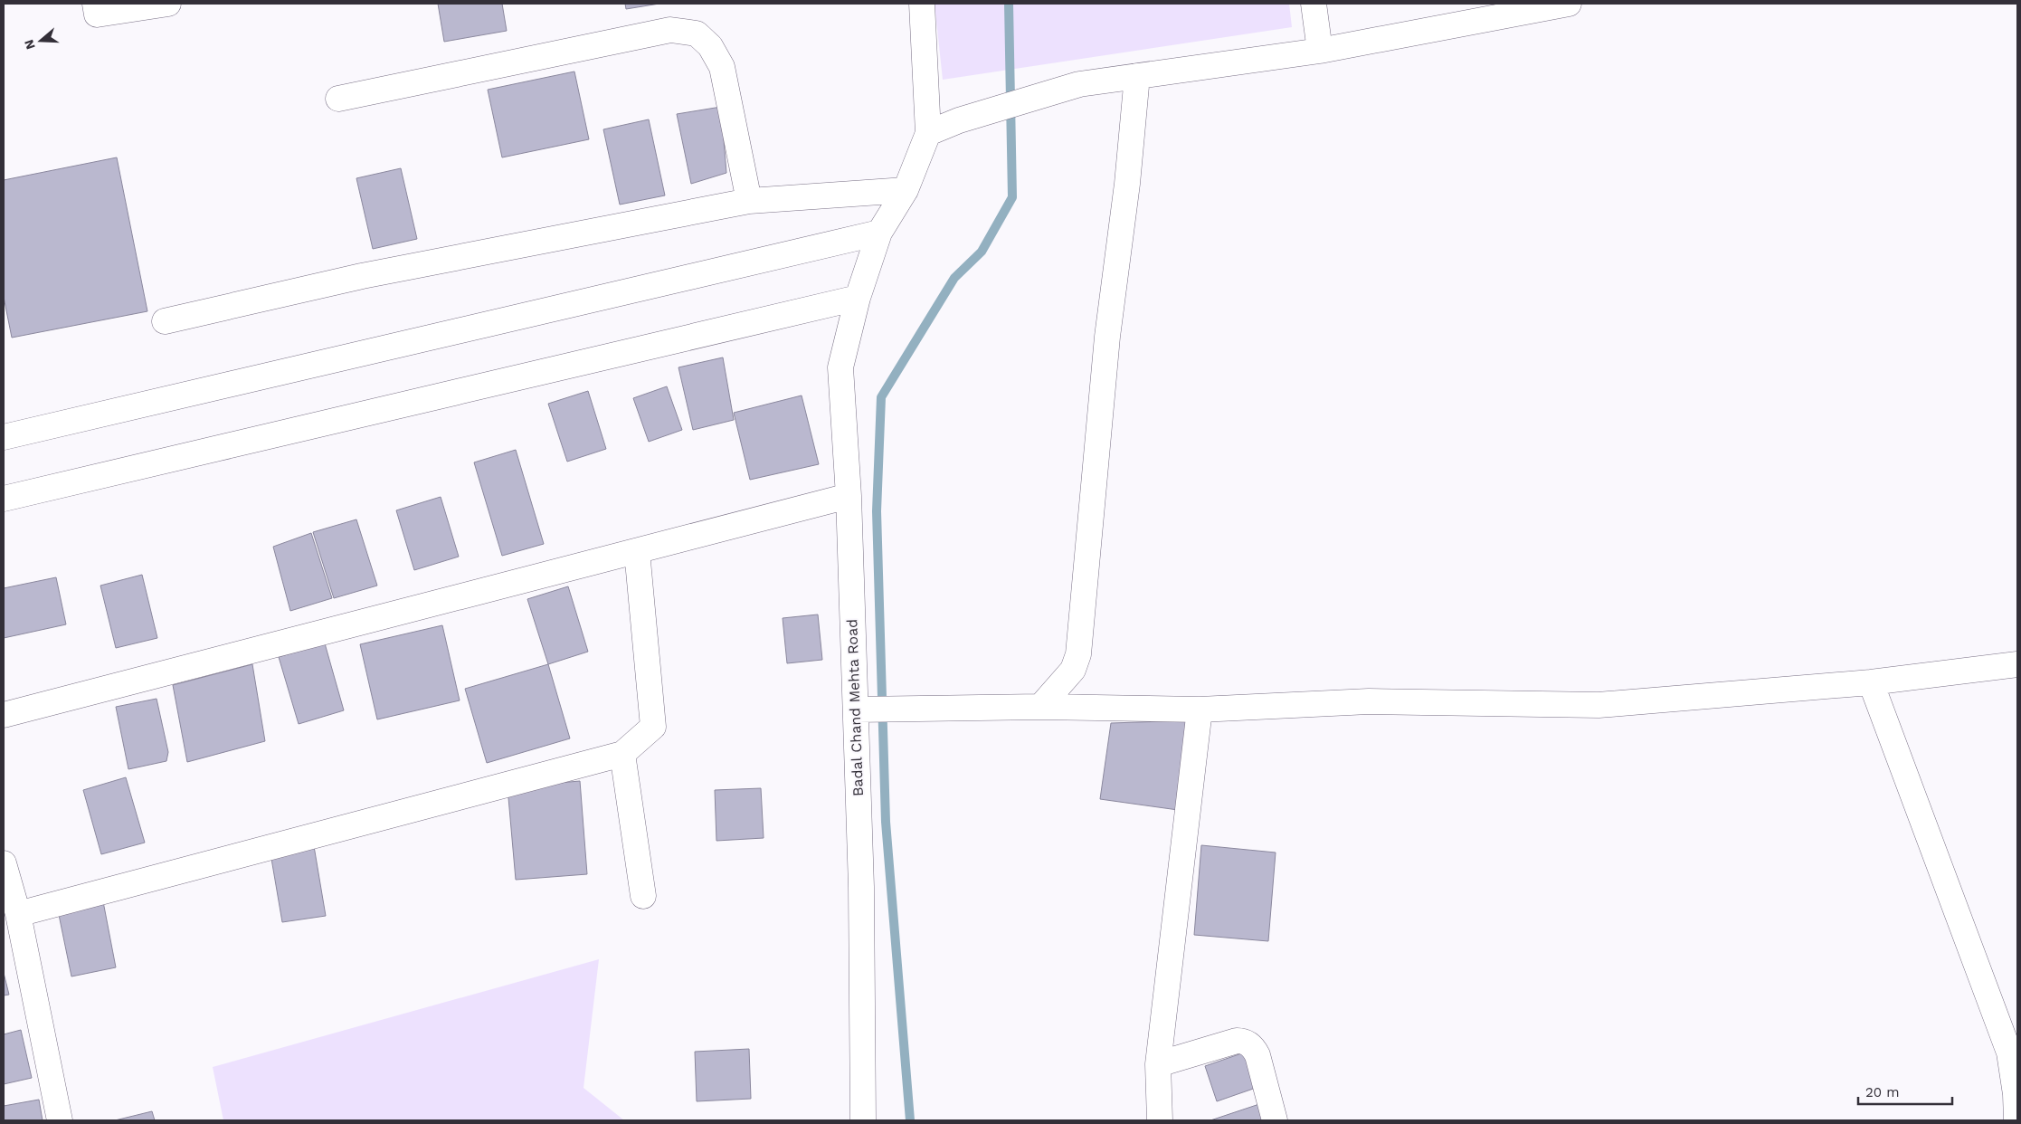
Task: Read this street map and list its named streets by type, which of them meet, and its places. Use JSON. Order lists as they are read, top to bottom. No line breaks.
{"streets":{"street":["Badal Chand Mehta Road"]},"scale_bar":"20 m","north":"left"}
